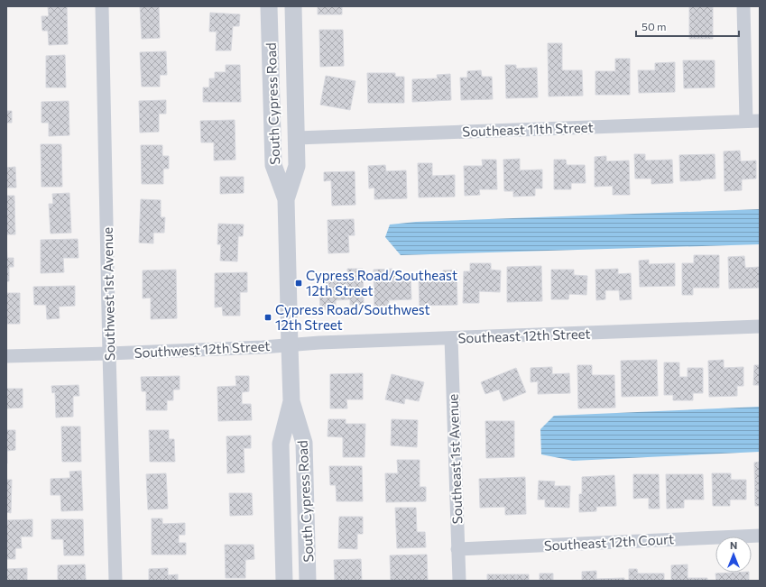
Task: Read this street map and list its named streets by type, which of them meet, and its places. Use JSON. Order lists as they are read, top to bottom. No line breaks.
{"streets":{"street":["South Cypress Road","Southeast 11th Street","Southwest 1st Avenue","Southeast 12th Street","Southwest 12th Street","Southeast 1st Avenue","Southeast 12th Court"]},"crossings":[["South Cypress Road","Southeast 11th Street"],["South Cypress Road","Southeast 12th Street"],["South Cypress Road","Southwest 12th Street"],["Southwest 1st Avenue","Southwest 12th Street"],["Southeast 12th Street","Southwest 12th Street"],["Southeast 12th Street","Southeast 1st Avenue"],["Southeast 1st Avenue","Southeast 12th Court"]],"places":{"transit":["Cypress Road/Southeast 12th Street","Cypress Road/Southwest 12th Street"]},"scale_bar":"50 m","north":"top"}
